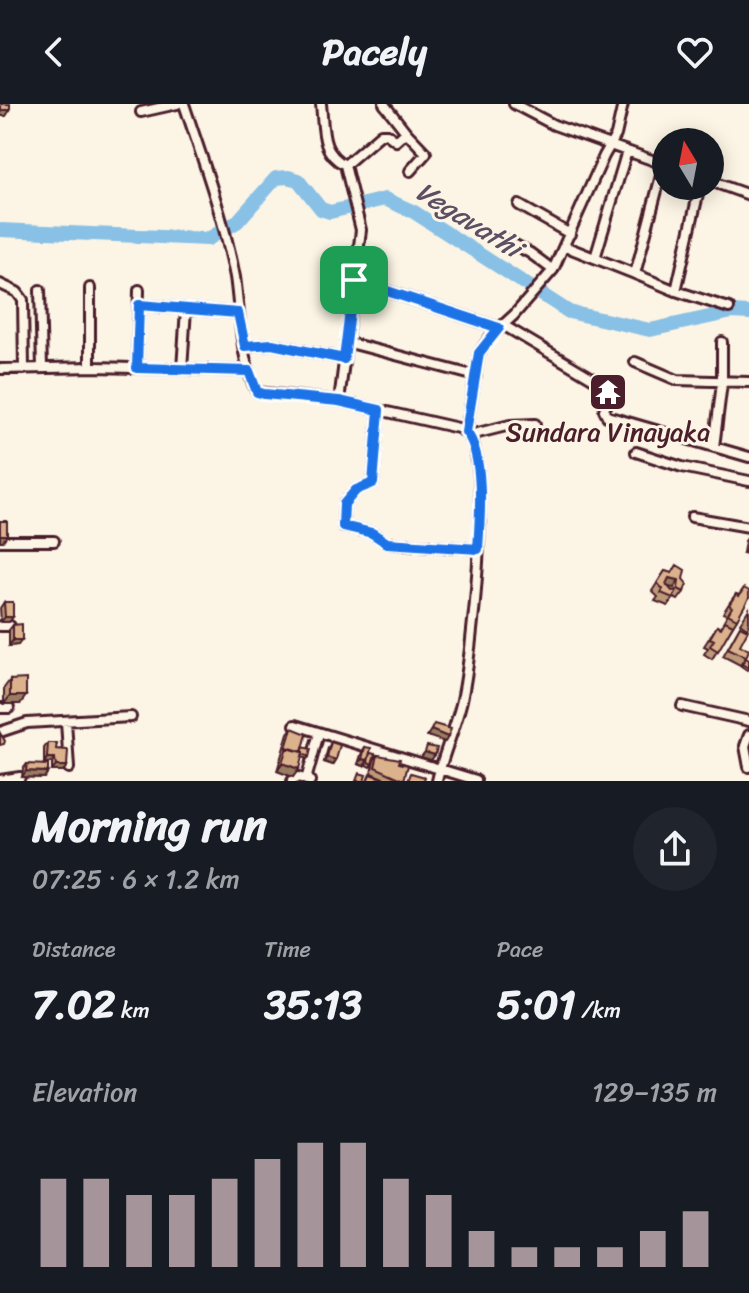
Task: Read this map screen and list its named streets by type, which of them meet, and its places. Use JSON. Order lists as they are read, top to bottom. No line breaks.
{"water":["Vegavathi"],"places":{"temple":["Sundara Vinayaka"]},"north":"top","page":{"header":"Pacely","heading":["Morning run","07:25 · 6 × 1.2 km"],"stats":[["Distance","7.02 km"],["Time","35:13"],["Pace","5:01 /km"]],"chart":["Elevation","129–135 m"]}}
